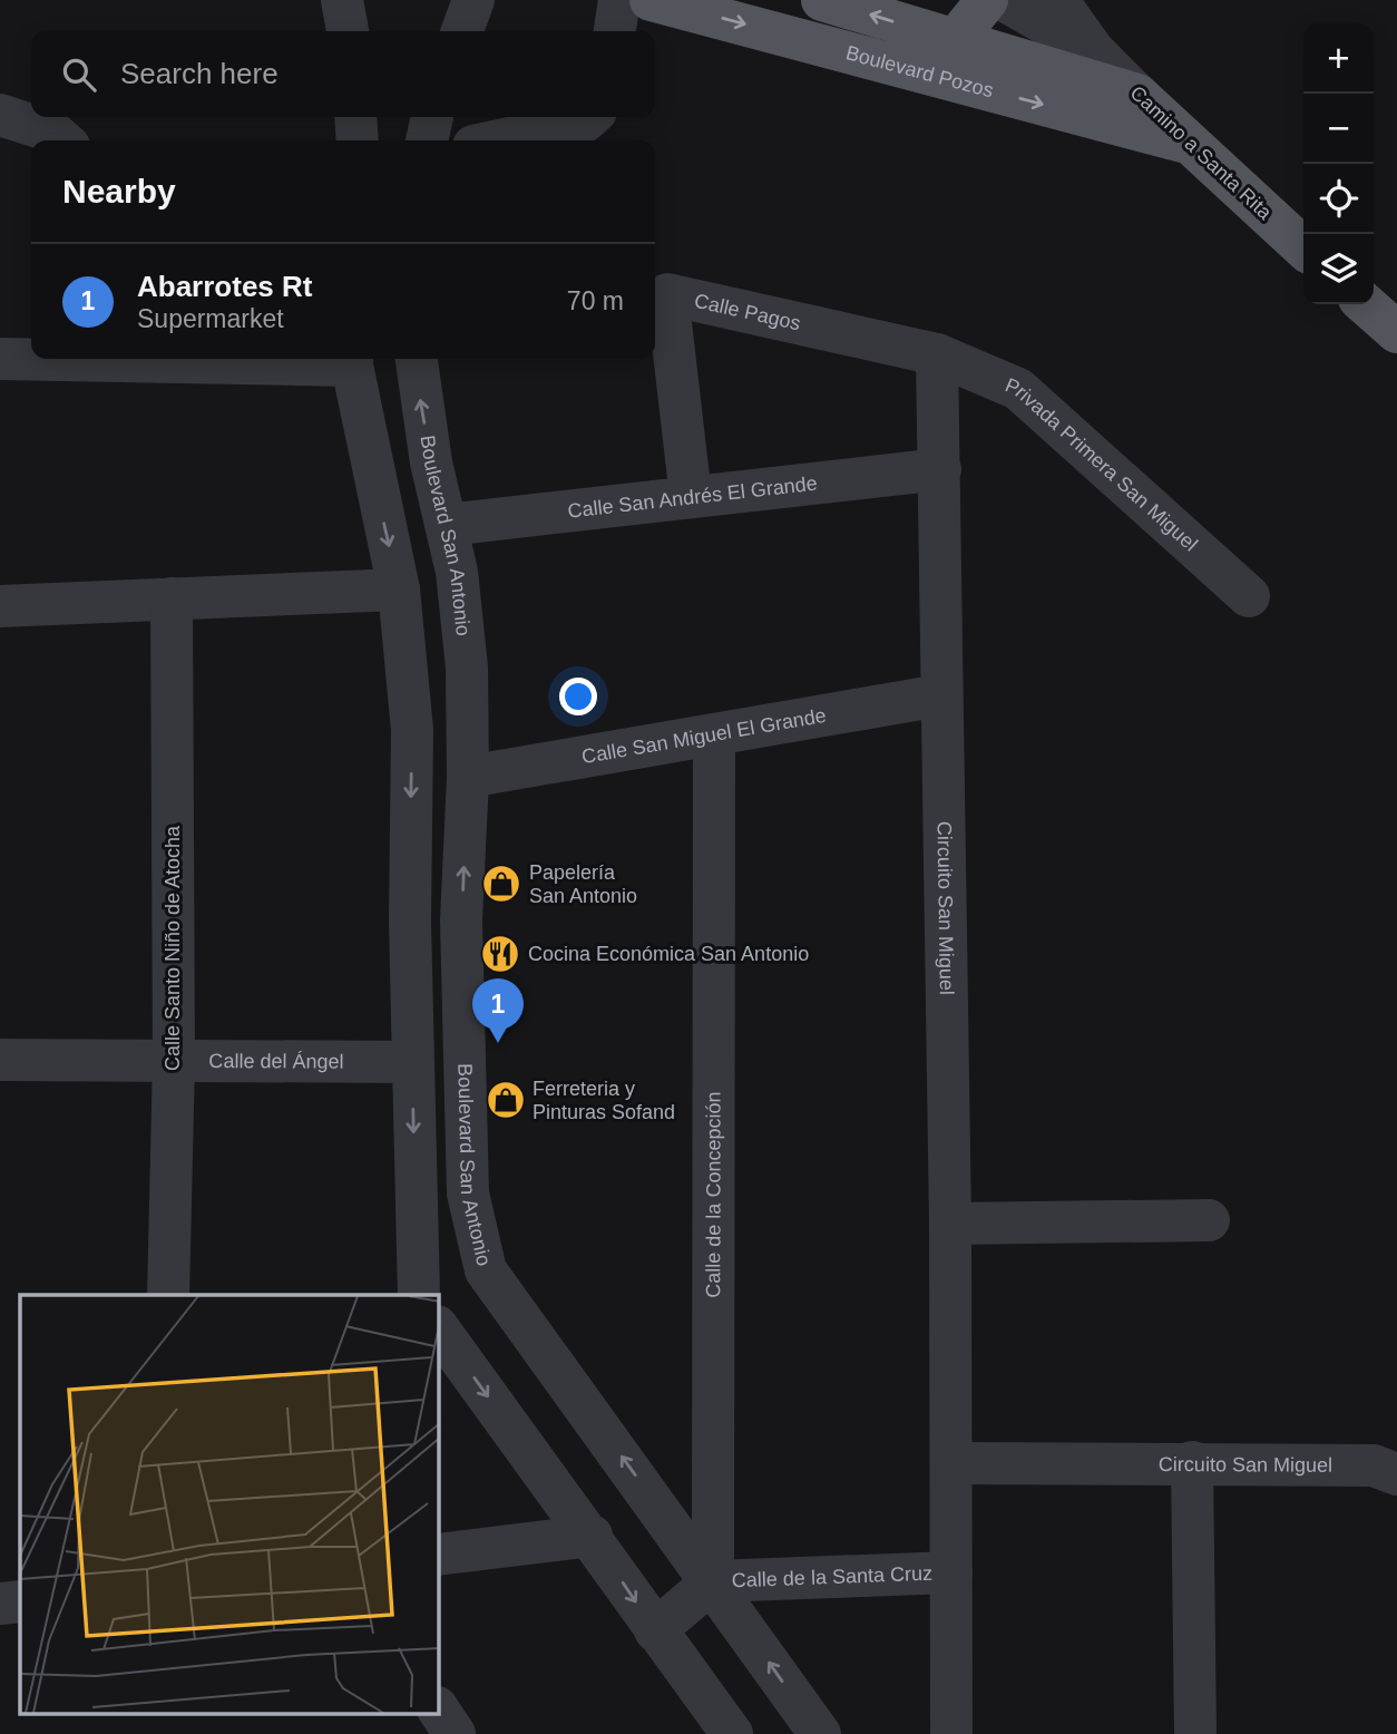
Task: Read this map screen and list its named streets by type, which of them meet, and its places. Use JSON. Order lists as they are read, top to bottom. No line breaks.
{"streets":{"main road":["Boulevard Pozos","Camino a Santa Rita"],"street":["Calle Pagos","Privada Primera San Miguel","Calle San Andrés El Grande","Boulevard San Antonio","Calle San Miguel El Grande","Circuito San Miguel","Calle Santo Niño de Atocha","Calle del Ángel","Calle de la Concepción","Calle de la Santa Cruz"]},"crossings":[["Boulevard Pozos","Camino a Santa Rita"],["Calle Pagos","Privada Primera San Miguel"],["Calle Pagos","Calle San Andrés El Grande"],["Calle Pagos","Circuito San Miguel"],["Privada Primera San Miguel","Circuito San Miguel"],["Calle San Andrés El Grande","Boulevard San Antonio"],["Calle San Andrés El Grande","Circuito San Miguel"],["Boulevard San Antonio","Calle San Miguel El Grande"],["Boulevard San Antonio","Calle de la Concepción"],["Boulevard San Antonio","Calle de la Santa Cruz"],["Calle San Miguel El Grande","Circuito San Miguel"],["Calle San Miguel El Grande","Calle de la Concepción"],["Circuito San Miguel","Calle de la Santa Cruz"],["Calle Santo Niño de Atocha","Calle del Ángel"],["Calle de la Concepción","Calle de la Santa Cruz"]],"places":{"shop":["Papelería San Antonio","Ferreteria y Pinturas Sofand"],"restaurant":["Cocina Económica San Antonio"]},"page":{"map_buttons":["+","−"],"search":"Search here","heading":"Nearby","list":[{"mark":"1","name":"Abarrotes Rt","note":"Supermarket","value":"70 m"}],"pins":"1"}}
